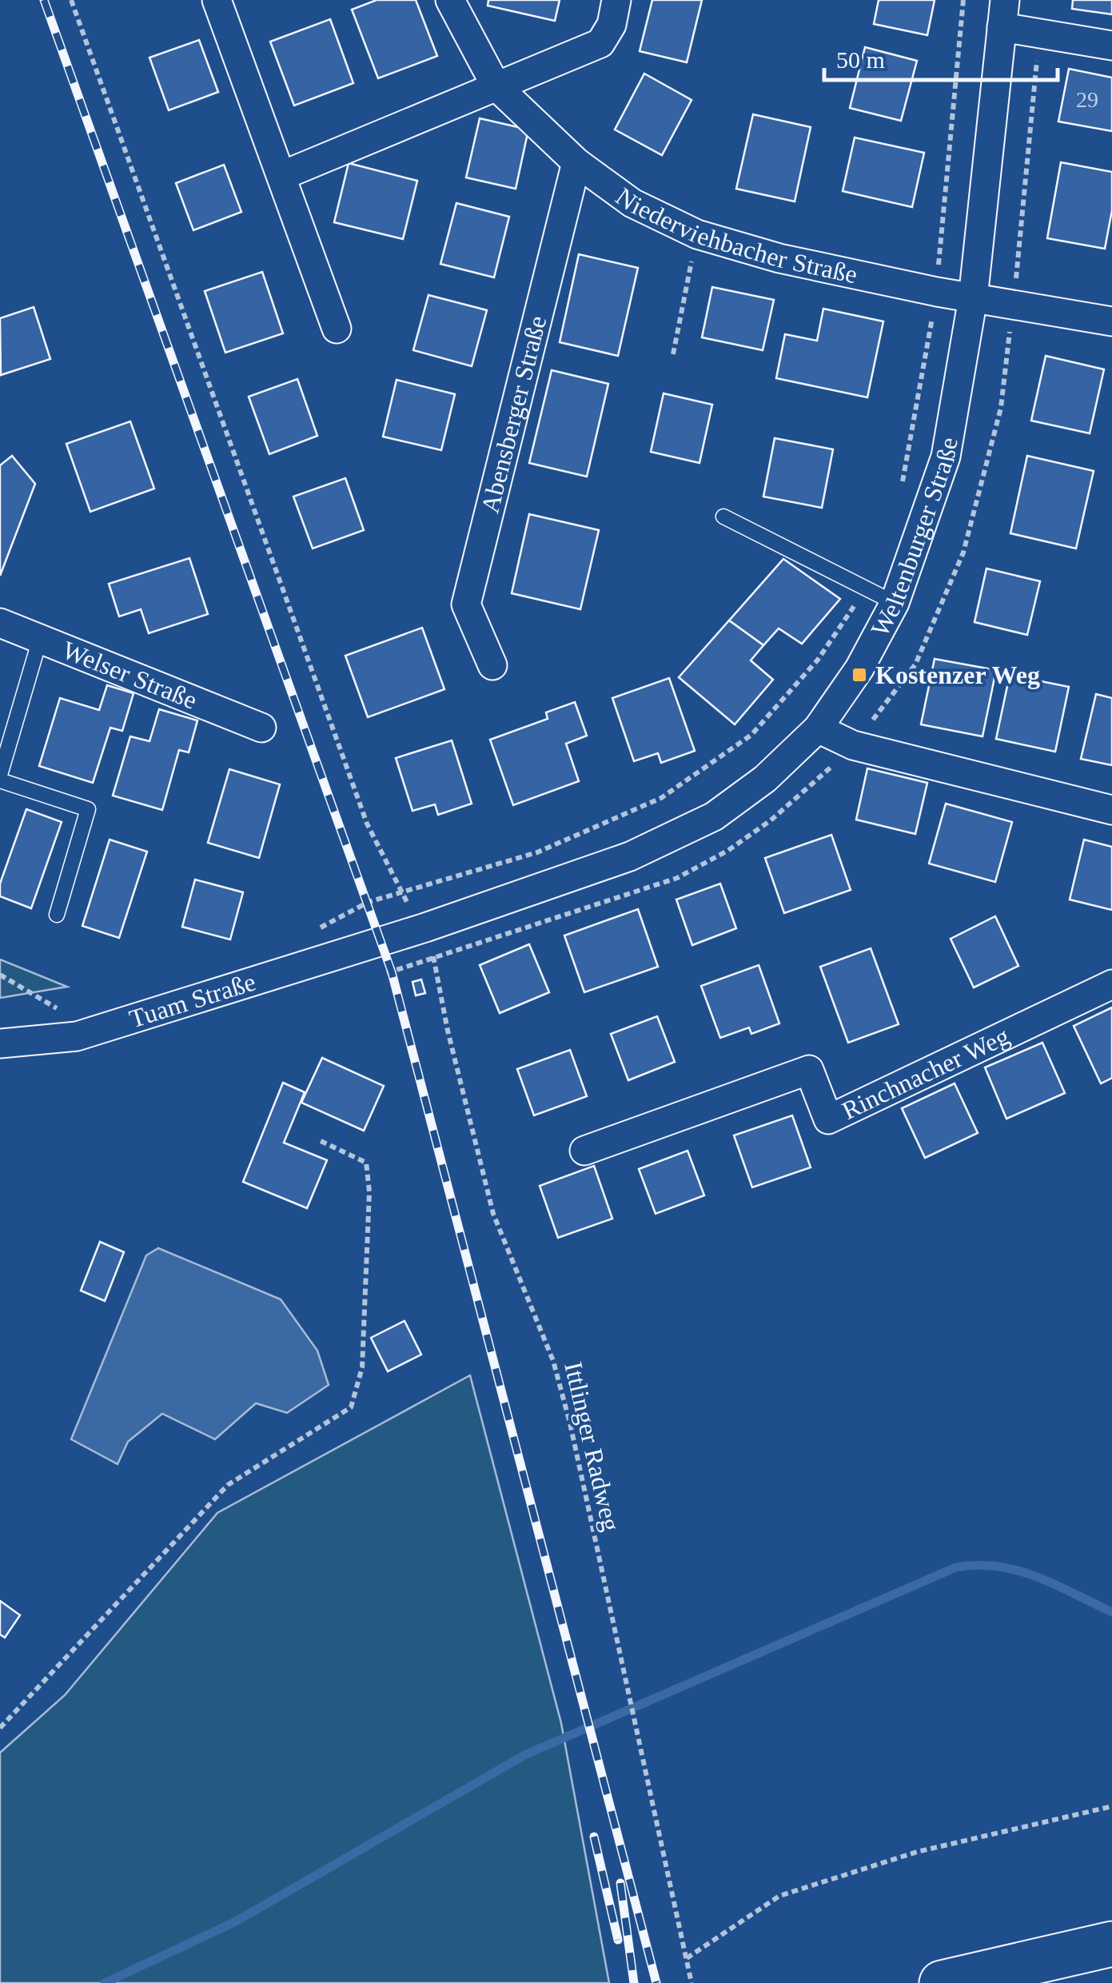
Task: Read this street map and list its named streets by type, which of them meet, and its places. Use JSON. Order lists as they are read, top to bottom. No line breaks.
{"streets":{"street":["Niederviehbacher Straße","Abensberger Straße","Weltenburger Straße","Welser Straße","Tuam Straße","Rinchnacher Weg"],"path":["Ittlinger Radweg"]},"crossings":[["Niederviehbacher Straße","Abensberger Straße"],["Niederviehbacher Straße","Weltenburger Straße"],["Weltenburger Straße","Tuam Straße"],["Weltenburger Straße","Ittlinger Radweg"]],"places":{"transit":["Kostenzer Weg"]},"house_numbers":["29"],"scale_bar":"50 m"}
